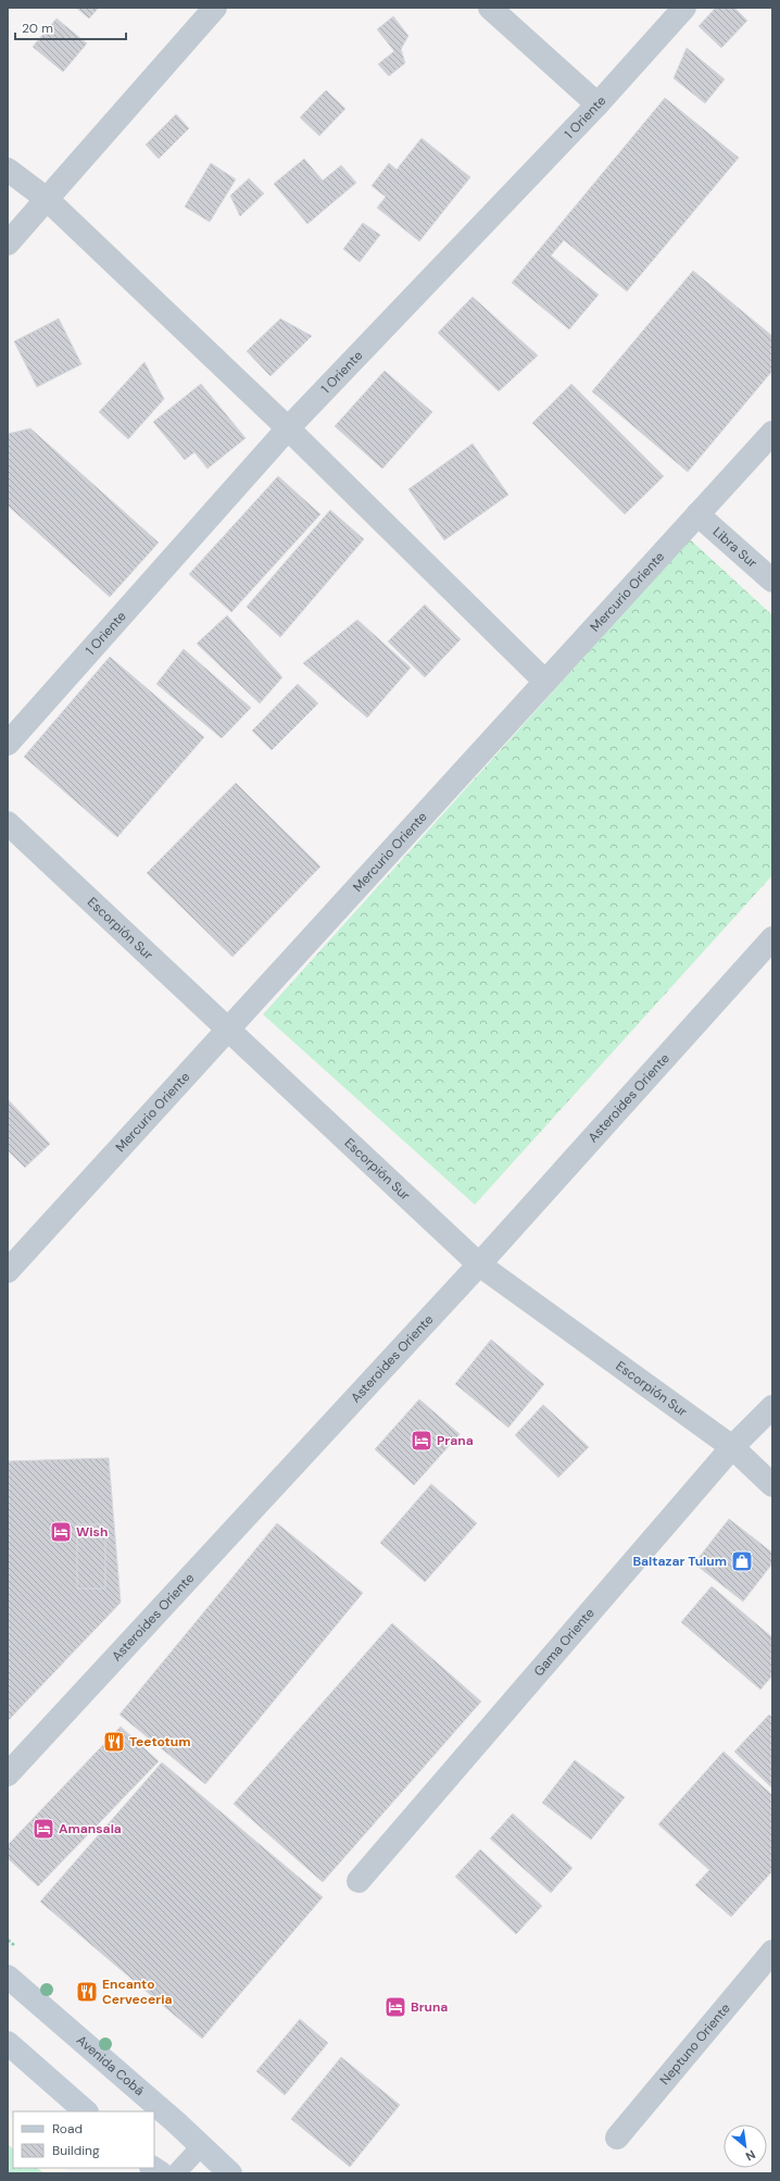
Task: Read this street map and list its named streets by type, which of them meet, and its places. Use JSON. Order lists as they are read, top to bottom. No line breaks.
{"streets":{"main road":["Avenida Cobá"],"street":["1 Oriente","Libra Sur","Mercurio Oriente","Escorpión Sur","Asteroides Oriente","Gama Oriente","Neptuno Oriente"]},"crossings":[["Libra Sur","Mercurio Oriente"],["Mercurio Oriente","Escorpión Sur"],["Escorpión Sur","Asteroides Oriente"],["Escorpión Sur","Gama Oriente"]],"places":{"hotel":["Prana","Wish","Amansala","Bruna"],"shop":["Baltazar Tulum"],"restaurant":["Teetotum","Encanto Cerveceria"]},"legend":["Road","Building"],"scale_bar":"20 m","north":"bottom right"}
